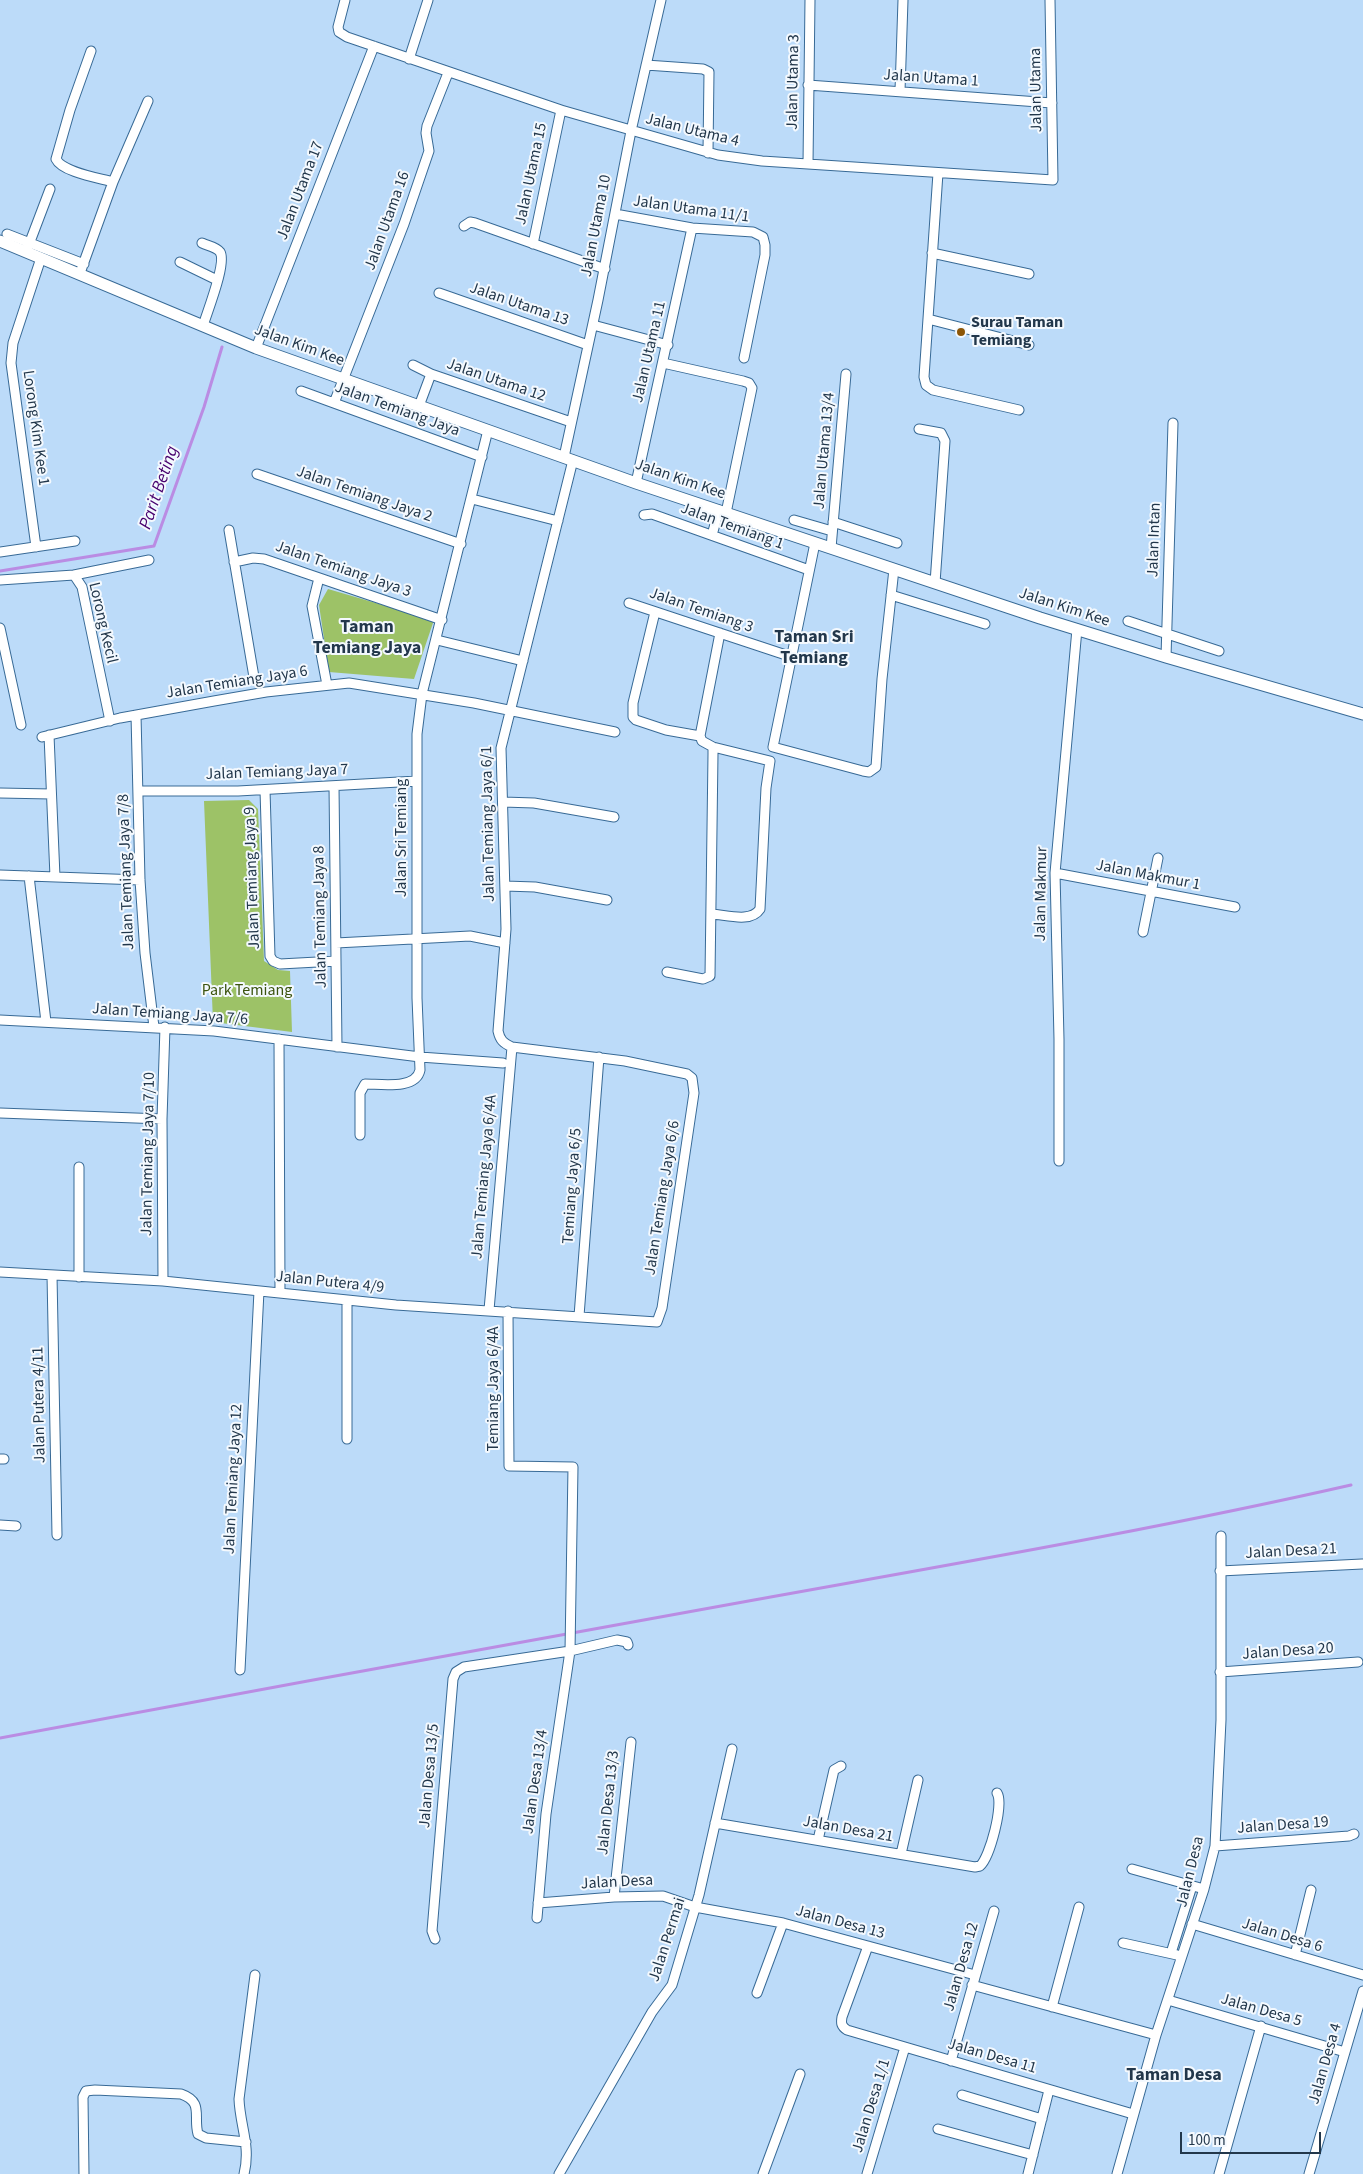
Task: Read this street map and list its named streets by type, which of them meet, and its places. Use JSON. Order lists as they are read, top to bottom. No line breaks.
{"streets":{"street":["Jalan Utama 1","Jalan Utama 3","Jalan Utama","Jalan Utama 4","Jalan Utama 15","Jalan Utama 17","Jalan Utama 11/1","Jalan Utama 16","Jalan Utama 10","Jalan Utama 13","Jalan Kim Kee","Jalan Utama 11","Jalan Utama 12","Jalan Temiang Jaya","Lorong Kim Kee 1","Jalan Utama 13/4","Jalan Temiang Jaya 2","Jalan Temiang 1","Jalan Intan","Jalan Temiang Jaya 3","Jalan Temiang 3","Lorong Kecil","Jalan Temiang Jaya 6","Jalan Temiang Jaya 7","Jalan Temiang Jaya 6/1","Jalan Sri Temiang","Jalan Temiang Jaya 7/8","Jalan Makmur 1","Jalan Temiang Jaya 9","Jalan Makmur","Jalan Temiang Jaya 8","Jalan Temiang Jaya 7/6","Jalan Temiang Jaya 7/10","Jalan Temiang Jaya 6/4A","Temiang Jaya 6/5","Jalan Temiang Jaya 6/6","Jalan Putera 4/9","Temiang Jaya 6/4A","Jalan Putera 4/11","Jalan Temiang Jaya 12","Jalan Desa 21","Jalan Desa 20","Jalan Desa 13/5","Jalan Desa 13/4","Jalan Desa 13/3","Jalan Desa 19","Jalan Desa","Jalan Desa 13","Jalan Desa 6","Jalan Permai","Jalan Desa 12","Jalan Desa 5","Jalan Desa 11","Jalan Desa 4","Jalan Desa 1/1"]},"crossings":[["Jalan Utama 1","Jalan Utama 3"],["Jalan Utama 1","Jalan Utama"],["Jalan Utama 3","Jalan Utama 4"],["Jalan Utama","Jalan Utama 4"],["Jalan Utama 4","Jalan Utama 15"],["Jalan Utama 4","Jalan Utama 17"],["Jalan Utama 4","Jalan Utama 16"],["Jalan Utama 4","Jalan Utama 10"],["Jalan Utama 17","Jalan Kim Kee"],["Jalan Utama 11/1","Jalan Utama 10"],["Jalan Utama 11/1","Jalan Utama 11"],["Jalan Utama 16","Jalan Kim Kee"],["Jalan Utama 16","Jalan Temiang Jaya"],["Jalan Utama 10","Jalan Utama 13"],["Jalan Utama 10","Jalan Kim Kee"],["Jalan Utama 10","Jalan Utama 12"],["Jalan Utama 10","Jalan Temiang Jaya 6/1"],["Jalan Kim Kee","Jalan Utama 11"],["Jalan Kim Kee","Lorong Kim Kee 1"],["Jalan Kim Kee","Jalan Utama 13/4"],["Jalan Kim Kee","Jalan Intan"],["Jalan Kim Kee","Jalan Temiang Jaya 6/1"],["Jalan Kim Kee","Jalan Sri Temiang"],["Jalan Kim Kee","Jalan Makmur"],["Jalan Temiang Jaya","Jalan Sri Temiang"],["Jalan Temiang Jaya 2","Jalan Sri Temiang"],["Jalan Temiang Jaya 3","Jalan Sri Temiang"],["Lorong Kecil","Jalan Temiang Jaya 6"],["Jalan Temiang Jaya 6","Jalan Temiang Jaya 6/1"],["Jalan Temiang Jaya 6","Jalan Sri Temiang"],["Jalan Temiang Jaya 6","Jalan Temiang Jaya 7/8"],["Jalan Temiang Jaya 7","Jalan Sri Temiang"],["Jalan Temiang Jaya 7","Jalan Temiang Jaya 7/8"],["Jalan Temiang Jaya 7","Jalan Temiang Jaya 9"],["Jalan Temiang Jaya 7","Jalan Temiang Jaya 8"],["Jalan Temiang Jaya 6/1","Jalan Temiang Jaya 6/4A"],["Jalan Sri Temiang","Jalan Temiang Jaya 7/6"],["Jalan Temiang Jaya 7/8","Jalan Temiang Jaya 7/6"],["Jalan Makmur 1","Jalan Makmur"],["Jalan Temiang Jaya 9","Jalan Temiang Jaya 8"],["Jalan Temiang Jaya 8","Jalan Temiang Jaya 7/6"],["Jalan Temiang Jaya 7/6","Jalan Temiang Jaya 7/10"],["Jalan Temiang Jaya 7/10","Jalan Putera 4/9"],["Jalan Temiang Jaya 6/4A","Jalan Putera 4/9"],["Temiang Jaya 6/5","Jalan Temiang Jaya 6/6"],["Temiang Jaya 6/5","Jalan Putera 4/9"],["Jalan Temiang Jaya 6/6","Jalan Putera 4/9"],["Jalan Putera 4/9","Temiang Jaya 6/4A"],["Jalan Putera 4/9","Jalan Putera 4/11"],["Jalan Putera 4/9","Jalan Temiang Jaya 12"],["Temiang Jaya 6/4A","Jalan Desa 13/4"],["Jalan Desa 21","Jalan Desa"],["Jalan Desa 21","Jalan Permai"],["Jalan Desa 20","Jalan Desa"],["Jalan Desa 13/5","Jalan Desa 13/4"],["Jalan Desa 13/4","Jalan Desa"],["Jalan Desa 13/3","Jalan Desa"],["Jalan Desa 19","Jalan Desa"],["Jalan Desa","Jalan Desa 13"],["Jalan Desa","Jalan Desa 6"],["Jalan Desa","Jalan Permai"],["Jalan Desa","Jalan Desa 5"],["Jalan Desa","Jalan Desa 11"],["Jalan Desa 13","Jalan Permai"],["Jalan Desa 13","Jalan Desa 12"],["Jalan Desa 13","Jalan Desa 11"],["Jalan Desa 12","Jalan Desa 11"],["Jalan Desa 5","Jalan Desa 4"],["Jalan Desa 11","Jalan Desa 1/1"]],"districts":["Taman Temiang Jaya","Taman Sri Temiang","Taman Desa"],"water":["Parit Beting"],"parks":["Park Temiang"],"places":["Surau Taman Temiang"],"scale_bar":"100 m"}
